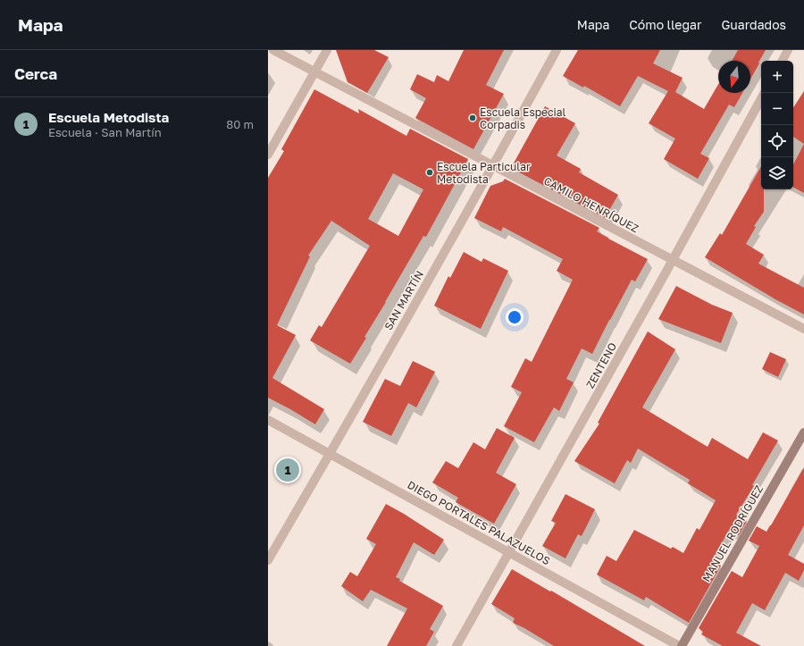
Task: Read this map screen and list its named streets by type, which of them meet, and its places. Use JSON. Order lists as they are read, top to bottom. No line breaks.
{"streets":{"main road":["MANUEL RODRÍGUEZ"],"street":["CAMILO HENRÍQUEZ","SAN MARTÍN","ZENTENO","DIEGO PORTALES PALAZUELOS"]},"crossings":[["CAMILO HENRÍQUEZ","SAN MARTÍN"],["CAMILO HENRÍQUEZ","ZENTENO"],["SAN MARTÍN","DIEGO PORTALES PALAZUELOS"],["ZENTENO","DIEGO PORTALES PALAZUELOS"]],"places":["Escuela Especial Corpadis","Escuela Particular Metodista"],"north":"bottom","page":{"header":"Mapa","nav":["Mapa","Cómo llegar","Guardados"],"heading":"Cerca","map_buttons":["+","−"],"list":[{"mark":"1","name":"Escuela Metodista","note":"Escuela · San Martín","value":"80 m"}],"pins":"1"}}
